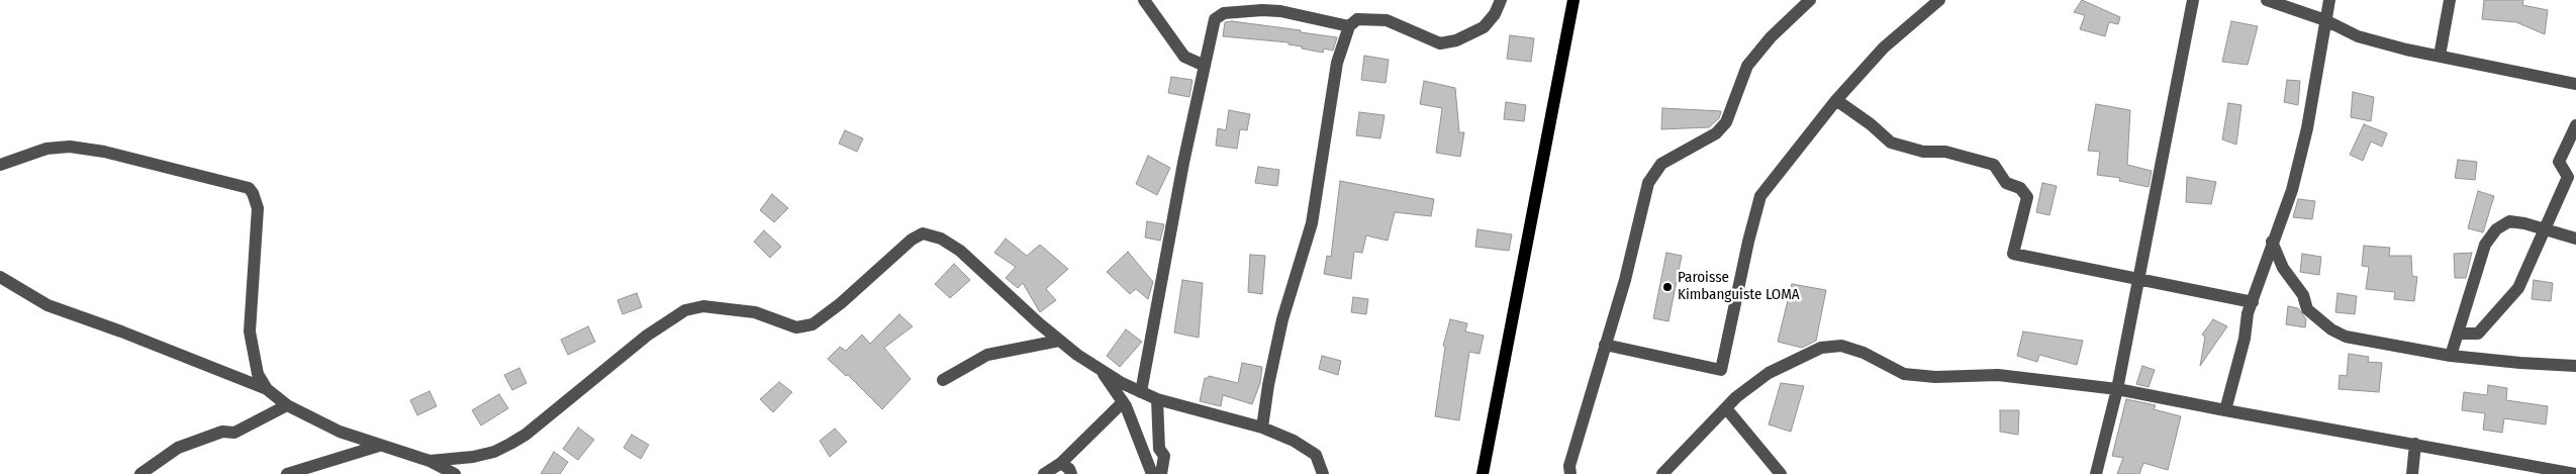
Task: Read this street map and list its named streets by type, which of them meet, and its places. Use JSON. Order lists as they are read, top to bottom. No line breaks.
{"places":["Paroisse Kimbanguiste LOMA"]}
